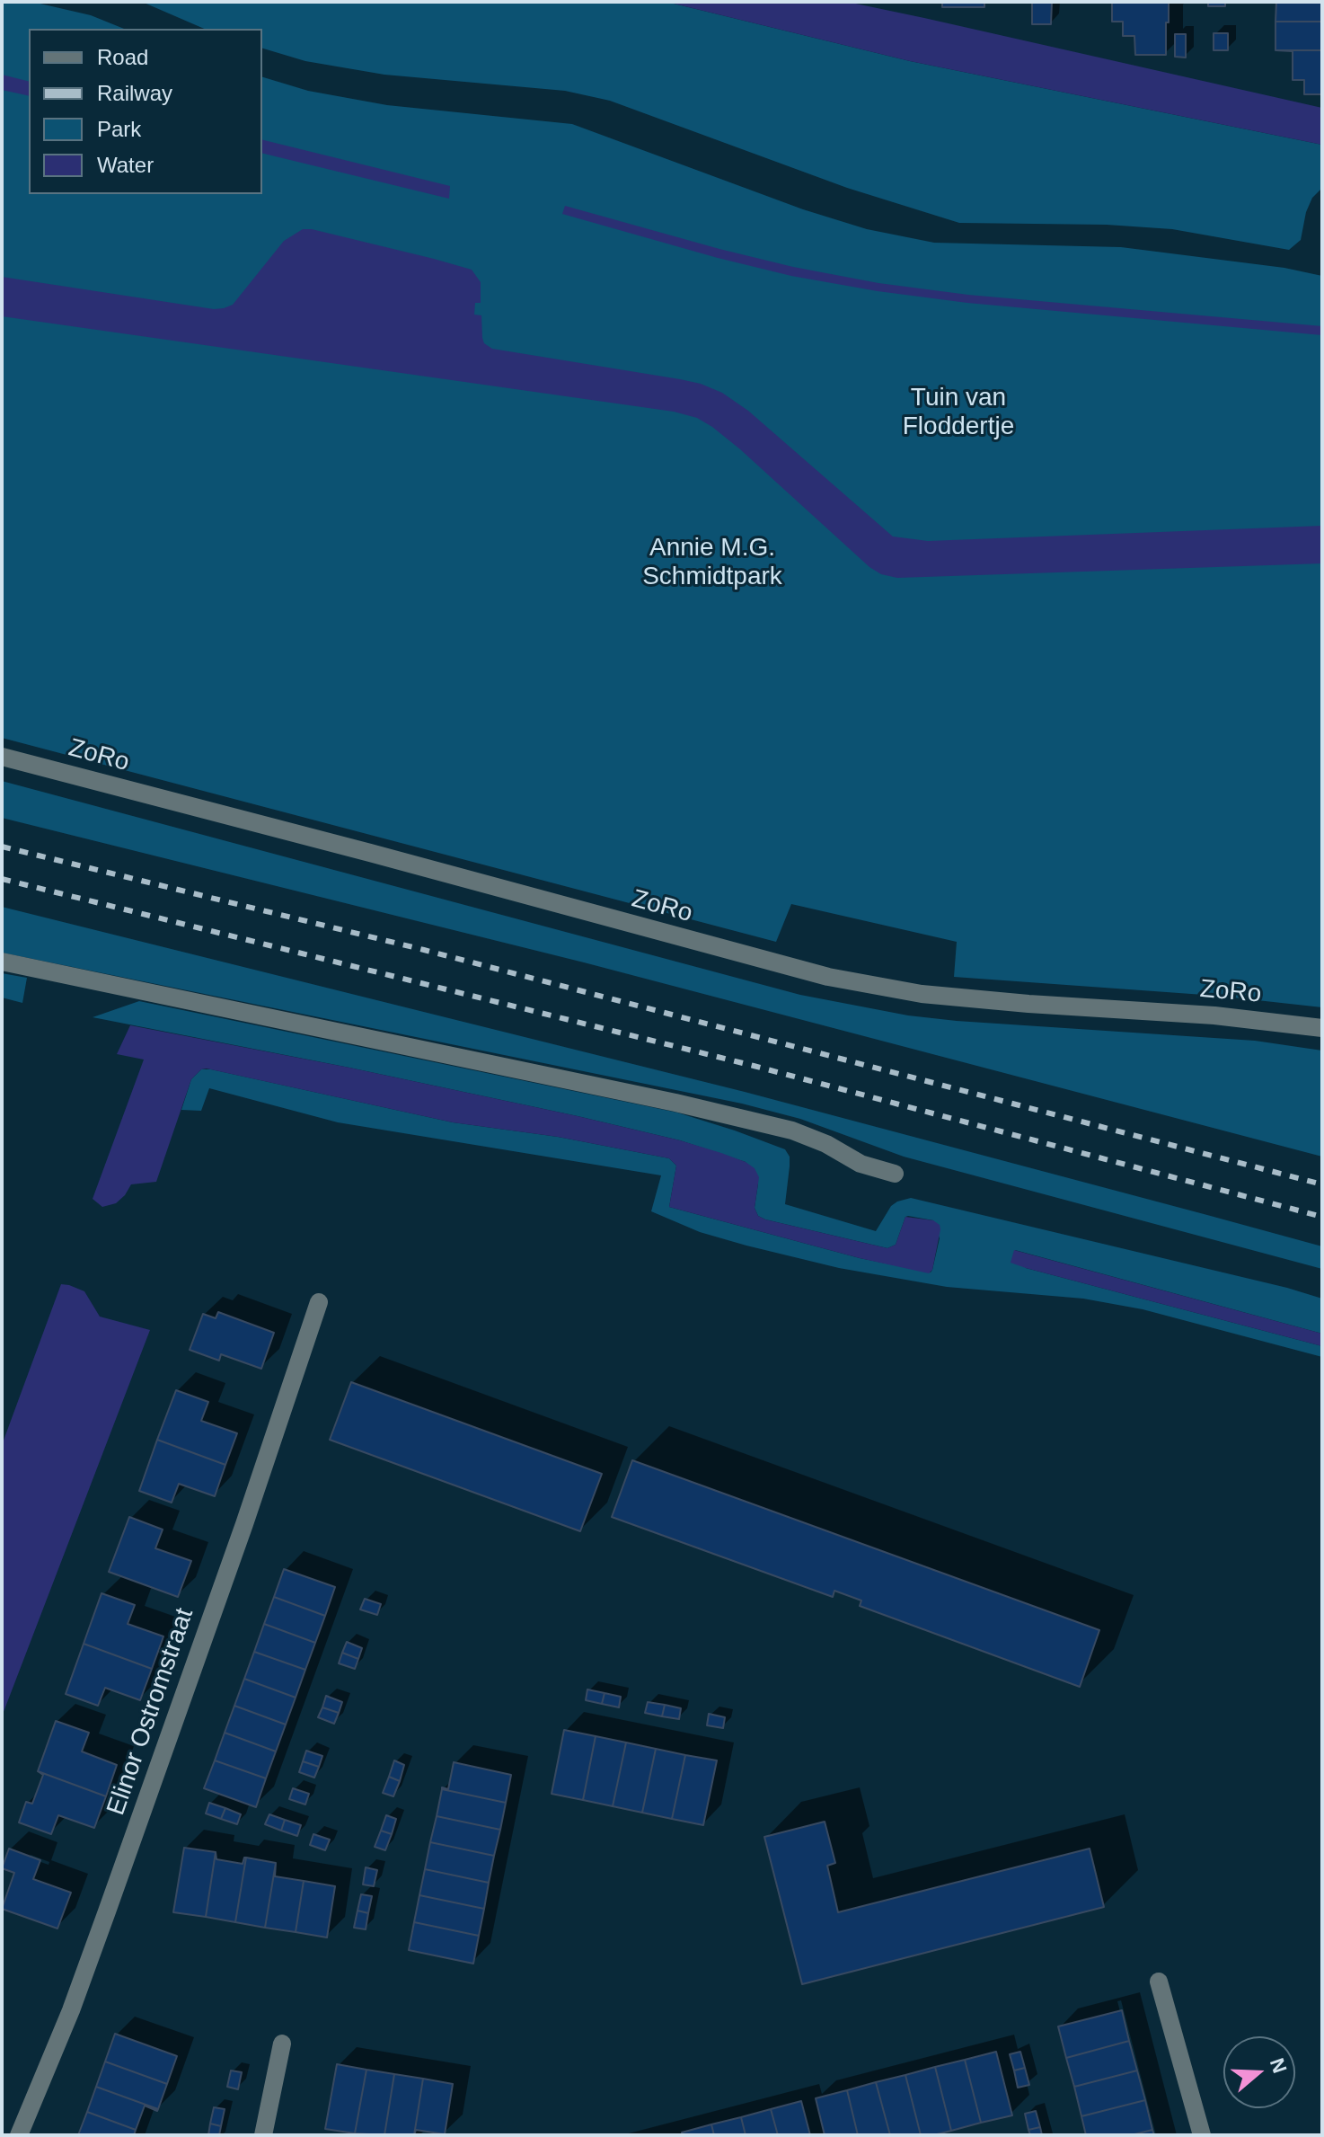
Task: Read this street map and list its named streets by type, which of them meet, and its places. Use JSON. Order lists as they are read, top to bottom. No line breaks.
{"streets":{"street":["ZoRo","Elinor Ostromstraat"]},"parks":["Tuin van Floddertje","Annie M.G. Schmidtpark"],"legend":["Road","Railway","Park","Water"],"north":"right"}
